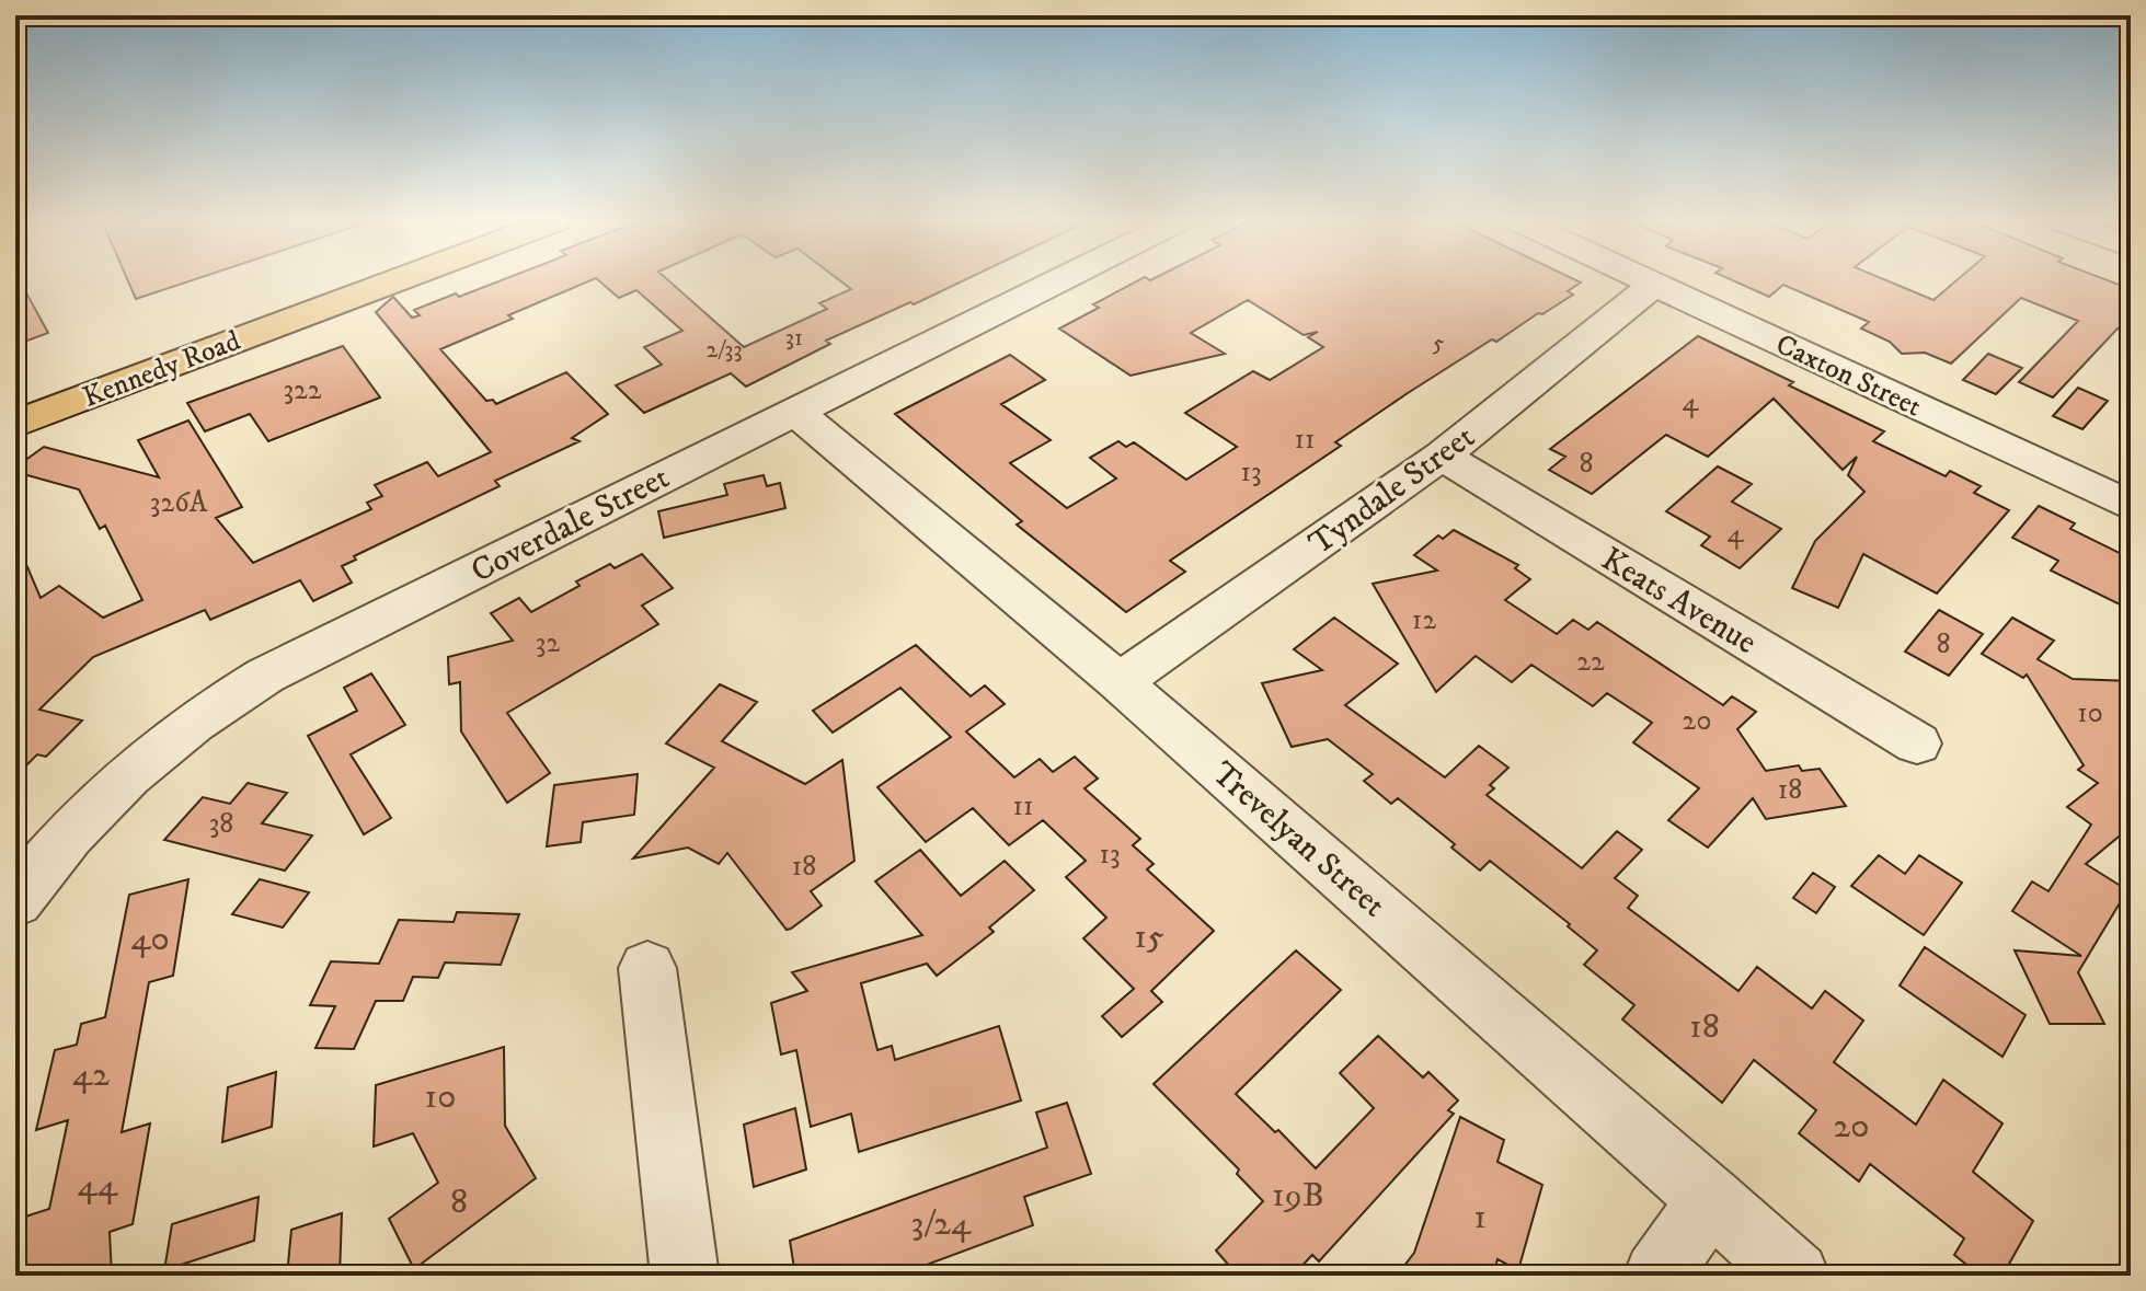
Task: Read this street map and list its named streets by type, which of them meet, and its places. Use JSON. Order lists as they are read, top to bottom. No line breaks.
{"streets":{"main road":["Kennedy Road"],"street":["Caxton Street","Tyndale Street","Coverdale Street","Keats Avenue","Trevelyan Street"]},"crossings":[["Caxton Street","Tyndale Street"],["Tyndale Street","Keats Avenue"],["Tyndale Street","Trevelyan Street"],["Coverdale Street","Trevelyan Street"]],"house_numbers":["31","5","2/33","322","4","11","8","13","326A","4","12","32","8","22","10","20","18","11","38","13","18","15","40","18","42","10","20","44","19B","8","1","3/24"]}
